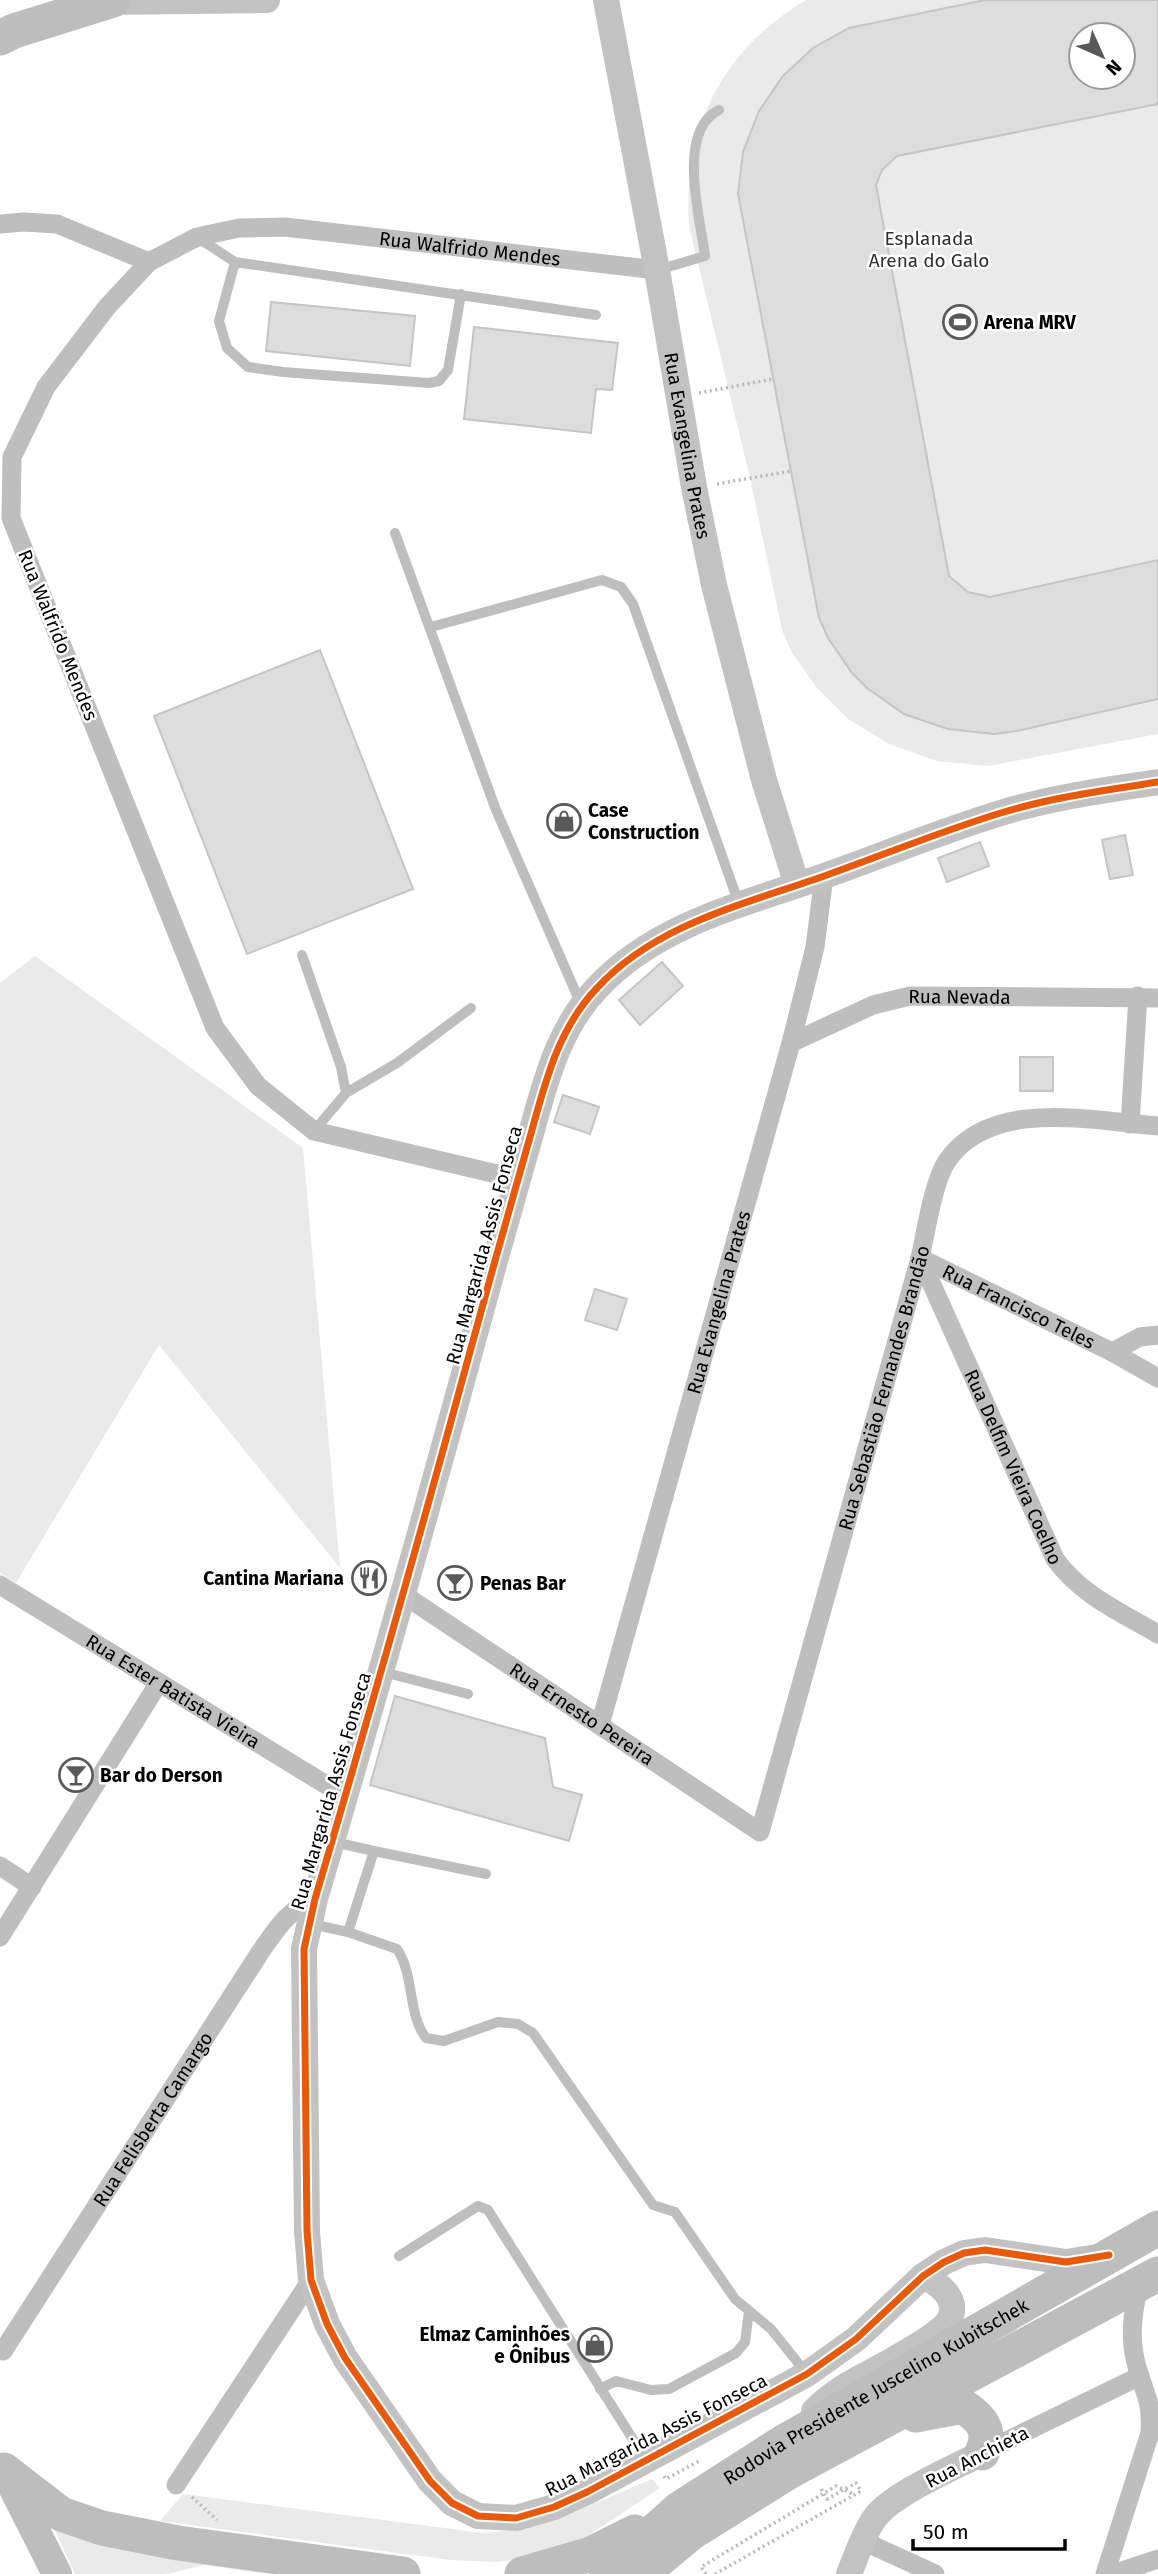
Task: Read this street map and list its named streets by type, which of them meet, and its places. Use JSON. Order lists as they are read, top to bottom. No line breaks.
{"streets":{"highway":["Rodovia Presidente Juscelino Kubitschek"],"street":["Rua Walfrido Mendes","Rua Evangelina Prates","Rua Nevada","Rua Margarida Assis Fonseca","Rua Francisco Teles","Rua Sebastião Fernandes Brandão","Rua Delfim Vieira Coelho","Rua Ester Batista Vieira","Rua Ernesto Pereira","Rua Felisberta Camargo","Rua Anchieta"]},"crossings":[["Rua Walfrido Mendes","Rua Evangelina Prates"],["Rua Walfrido Mendes","Rua Margarida Assis Fonseca"],["Rua Evangelina Prates","Rua Nevada"],["Rua Evangelina Prates","Rua Margarida Assis Fonseca"],["Rua Evangelina Prates","Rua Ernesto Pereira"],["Rua Nevada","Rua Sebastião Fernandes Brandão"],["Rua Margarida Assis Fonseca","Rua Ester Batista Vieira"],["Rua Margarida Assis Fonseca","Rua Ernesto Pereira"],["Rua Margarida Assis Fonseca","Rua Felisberta Camargo"],["Rua Margarida Assis Fonseca","Rodovia Presidente Juscelino Kubitschek"],["Rua Francisco Teles","Rua Sebastião Fernandes Brandão"],["Rua Francisco Teles","Rua Delfim Vieira Coelho"],["Rua Sebastião Fernandes Brandão","Rua Delfim Vieira Coelho"],["Rua Sebastião Fernandes Brandão","Rua Ernesto Pereira"]],"parks":["Esplanada Arena do Galo"],"places":{"sports":["Arena MRV"],"shop":["Case Construction","Elmaz Caminhões e Ônibus"],"restaurant":["Cantina Mariana"],"bar":["Penas Bar","Bar do Derson"]},"scale_bar":"50 m","north":"bottom right"}
